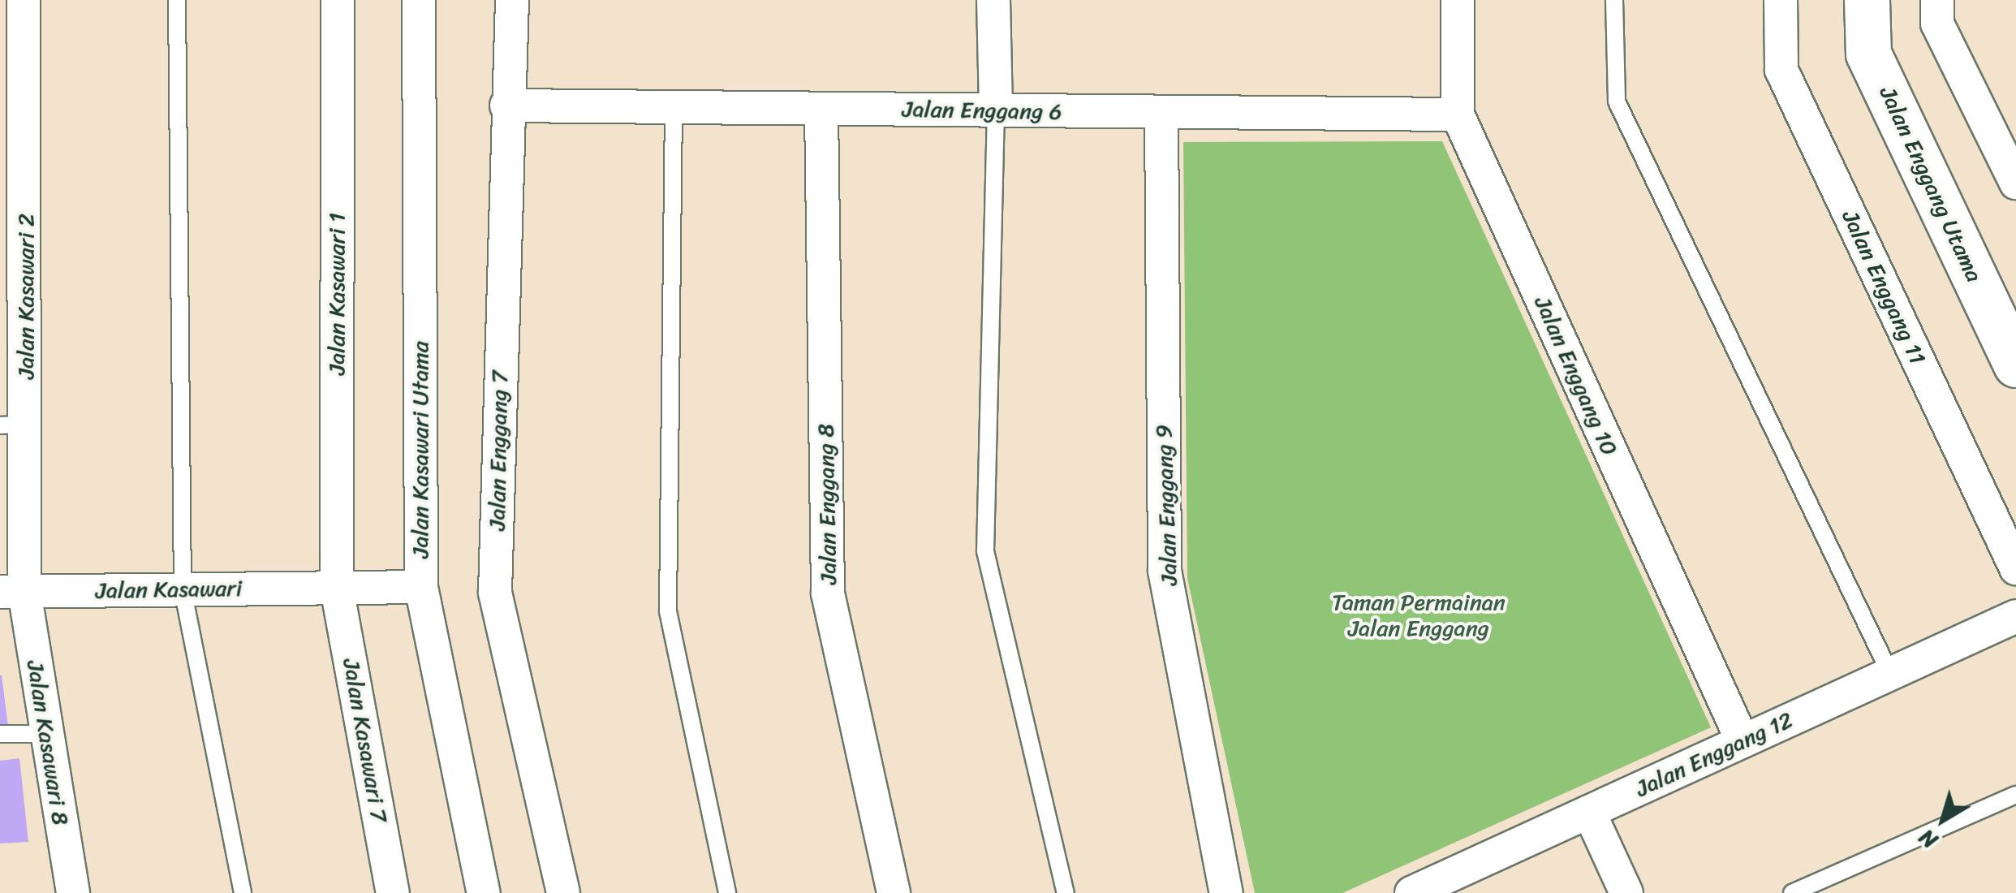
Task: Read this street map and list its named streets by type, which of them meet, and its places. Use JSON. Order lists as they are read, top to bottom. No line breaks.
{"streets":{"street":["Jalan Enggang 6","Jalan Enggang Utama","Jalan Enggang 11","Jalan Kasawari 1","Jalan Kasawari 2","Jalan Enggang 10","Jalan Kasawari Utama","Jalan Enggang 7","Jalan Enggang 8","Jalan Enggang 9","Jalan Kasawari","Jalan Kasawari 7","Jalan Kasawari 8","Jalan Enggang 12"]},"crossings":[["Jalan Enggang 6","Jalan Enggang 10"],["Jalan Enggang 6","Jalan Enggang 7"],["Jalan Enggang 6","Jalan Enggang 8"],["Jalan Enggang 6","Jalan Enggang 9"],["Jalan Kasawari 1","Jalan Kasawari"],["Jalan Kasawari 1","Jalan Kasawari 7"],["Jalan Kasawari 2","Jalan Kasawari"],["Jalan Kasawari 2","Jalan Kasawari 8"],["Jalan Enggang 10","Jalan Enggang 12"],["Jalan Kasawari Utama","Jalan Kasawari"],["Jalan Kasawari","Jalan Kasawari 7"],["Jalan Kasawari","Jalan Kasawari 8"]],"parks":["Taman Permainan Jalan Enggang"],"north":"bottom left"}
